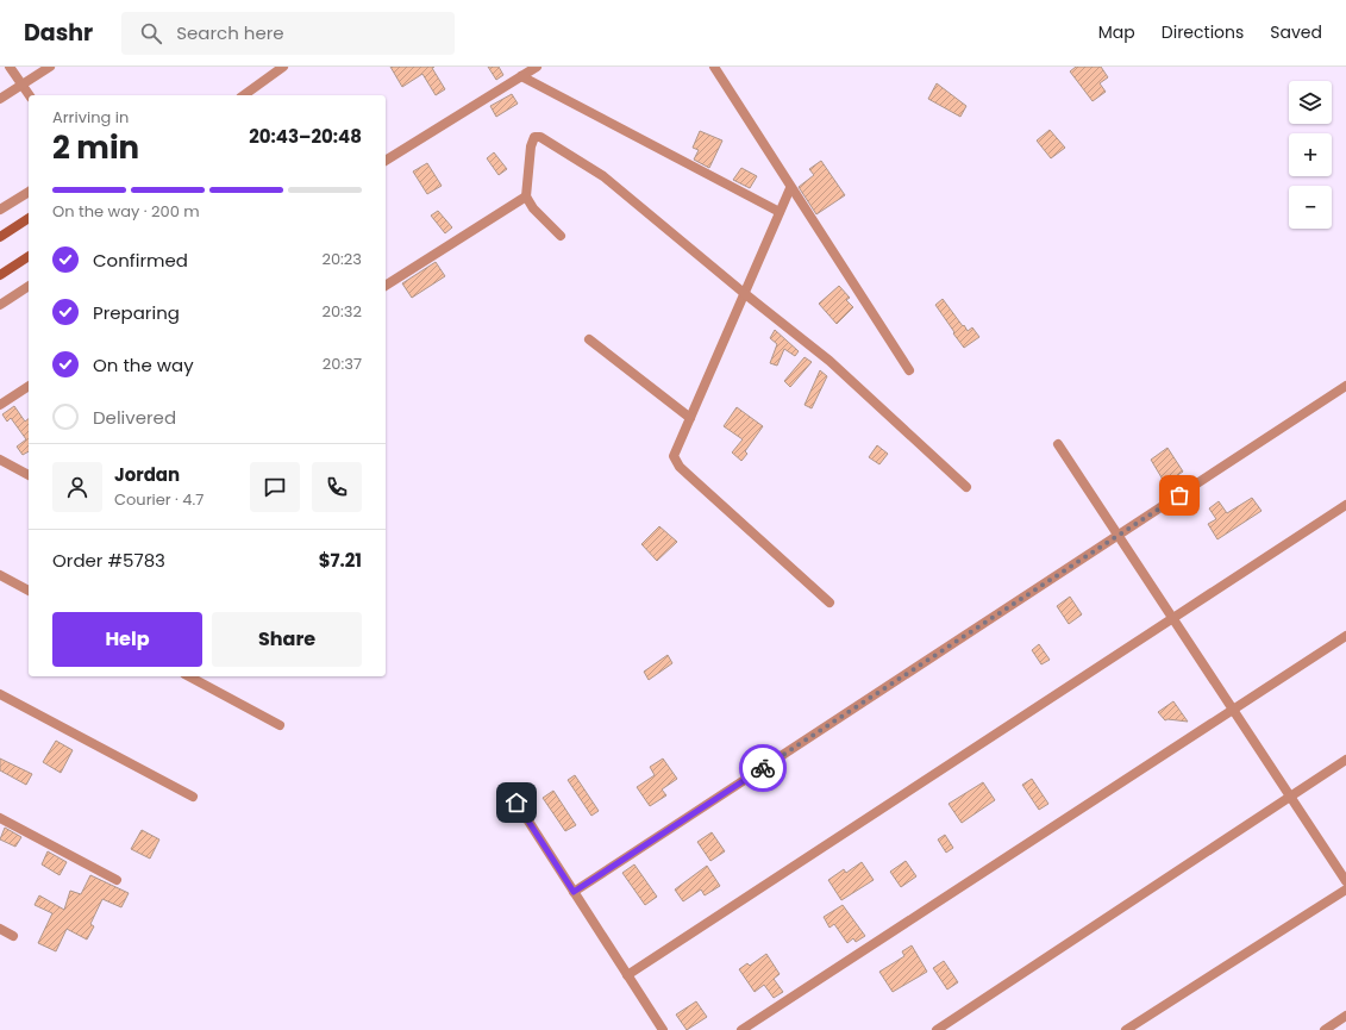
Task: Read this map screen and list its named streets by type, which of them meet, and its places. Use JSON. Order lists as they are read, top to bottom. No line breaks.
{"page":{"header":"Dashr","search":"Search here","nav":["Map","Directions","Saved"],"map_buttons":["+","−"],"heading":["2 min","Arriving in","20:43–20:48"],"panel":["Jordan","Courier · 4.7","Order #5783","$7.21"],"bar":"On the way · 200 m","list":[["Confirmed","20:23"],["Preparing","20:32"],["On the way","20:37"],"Delivered"],"buttons":["Help","Share"]}}
